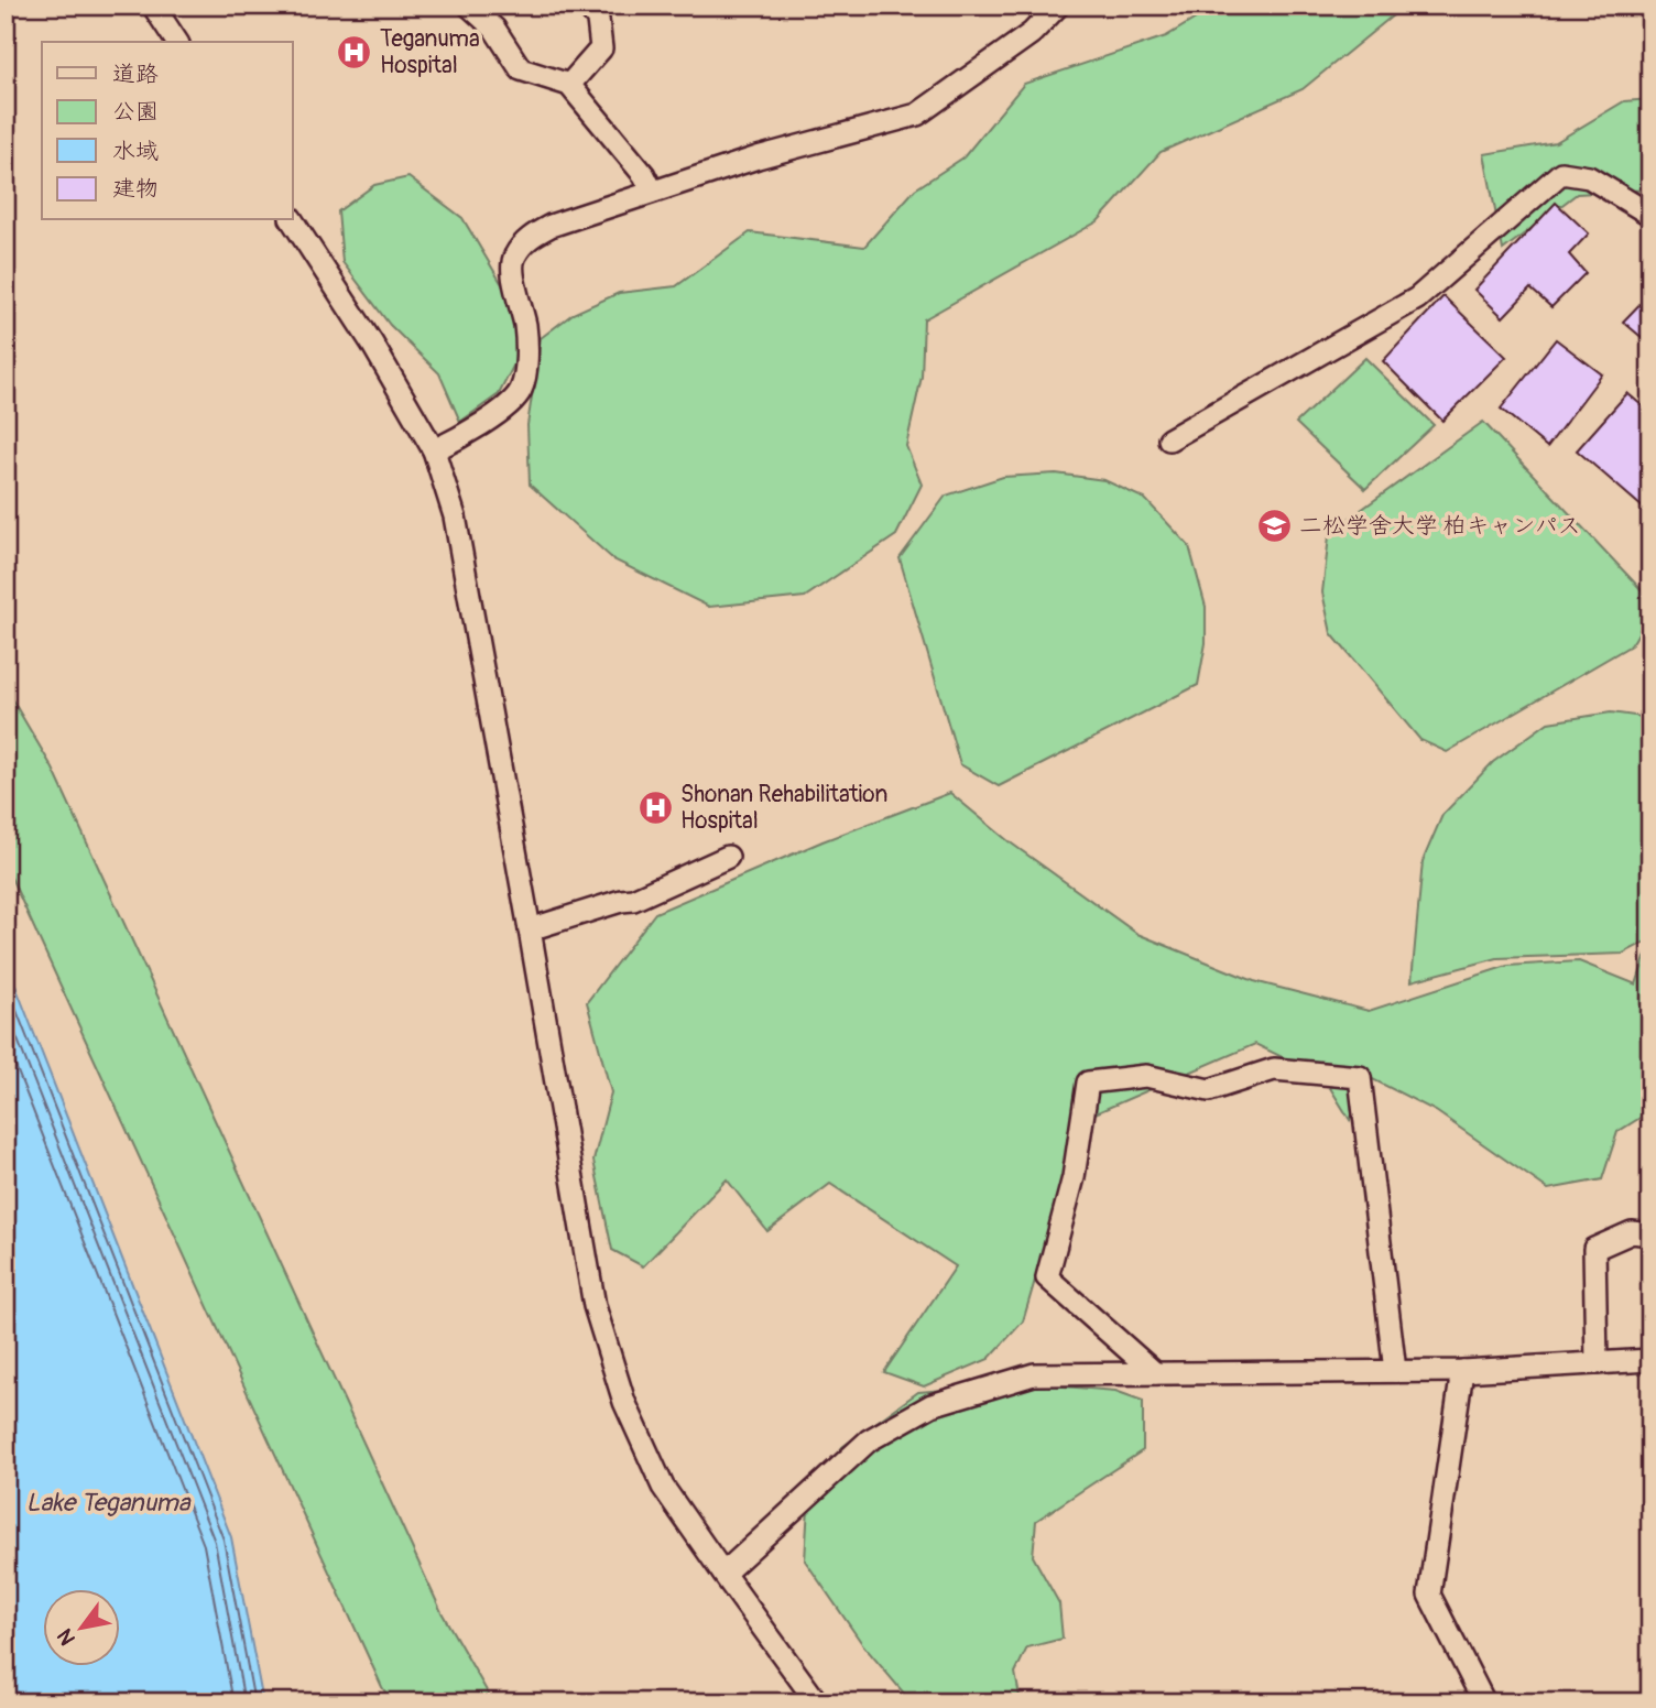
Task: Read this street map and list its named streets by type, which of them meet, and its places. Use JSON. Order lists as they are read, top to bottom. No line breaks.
{"water":["Lake Teganuma"],"places":{"hospital":["Teganuma Hospital","Shonan Rehabilitation Hospital"],"school or university":["二松学舍大学 柏キャンパス"]},"legend":["道路","公園","水域","建物"],"north":"bottom left"}
